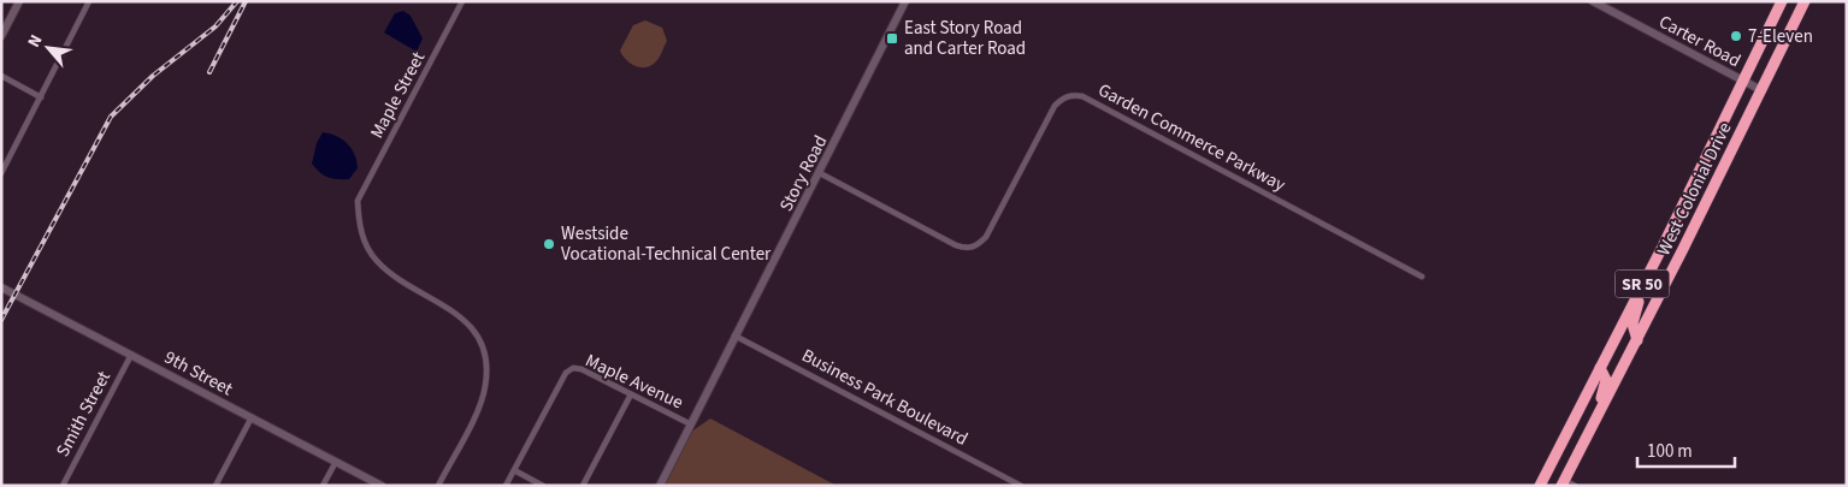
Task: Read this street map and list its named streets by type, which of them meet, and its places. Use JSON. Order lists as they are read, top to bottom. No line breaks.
{"streets":{"highway":["West Colonial Drive","SR 50"],"street":["Carter Road","Maple Street","Garden Commerce Parkway","Story Road","9th Street","Maple Avenue","Business Park Boulevard","Smith Street"]},"crossings":[["Carter Road","West Colonial Drive"],["Garden Commerce Parkway","Story Road"],["Story Road","Maple Avenue"],["Story Road","Business Park Boulevard"],["9th Street","Smith Street"]],"places":{"other":["7-Eleven","Westside Vocational-Technical Center"],"transit":["East Story Road and Carter Road"]},"scale_bar":"100 m","north":"top left"}
